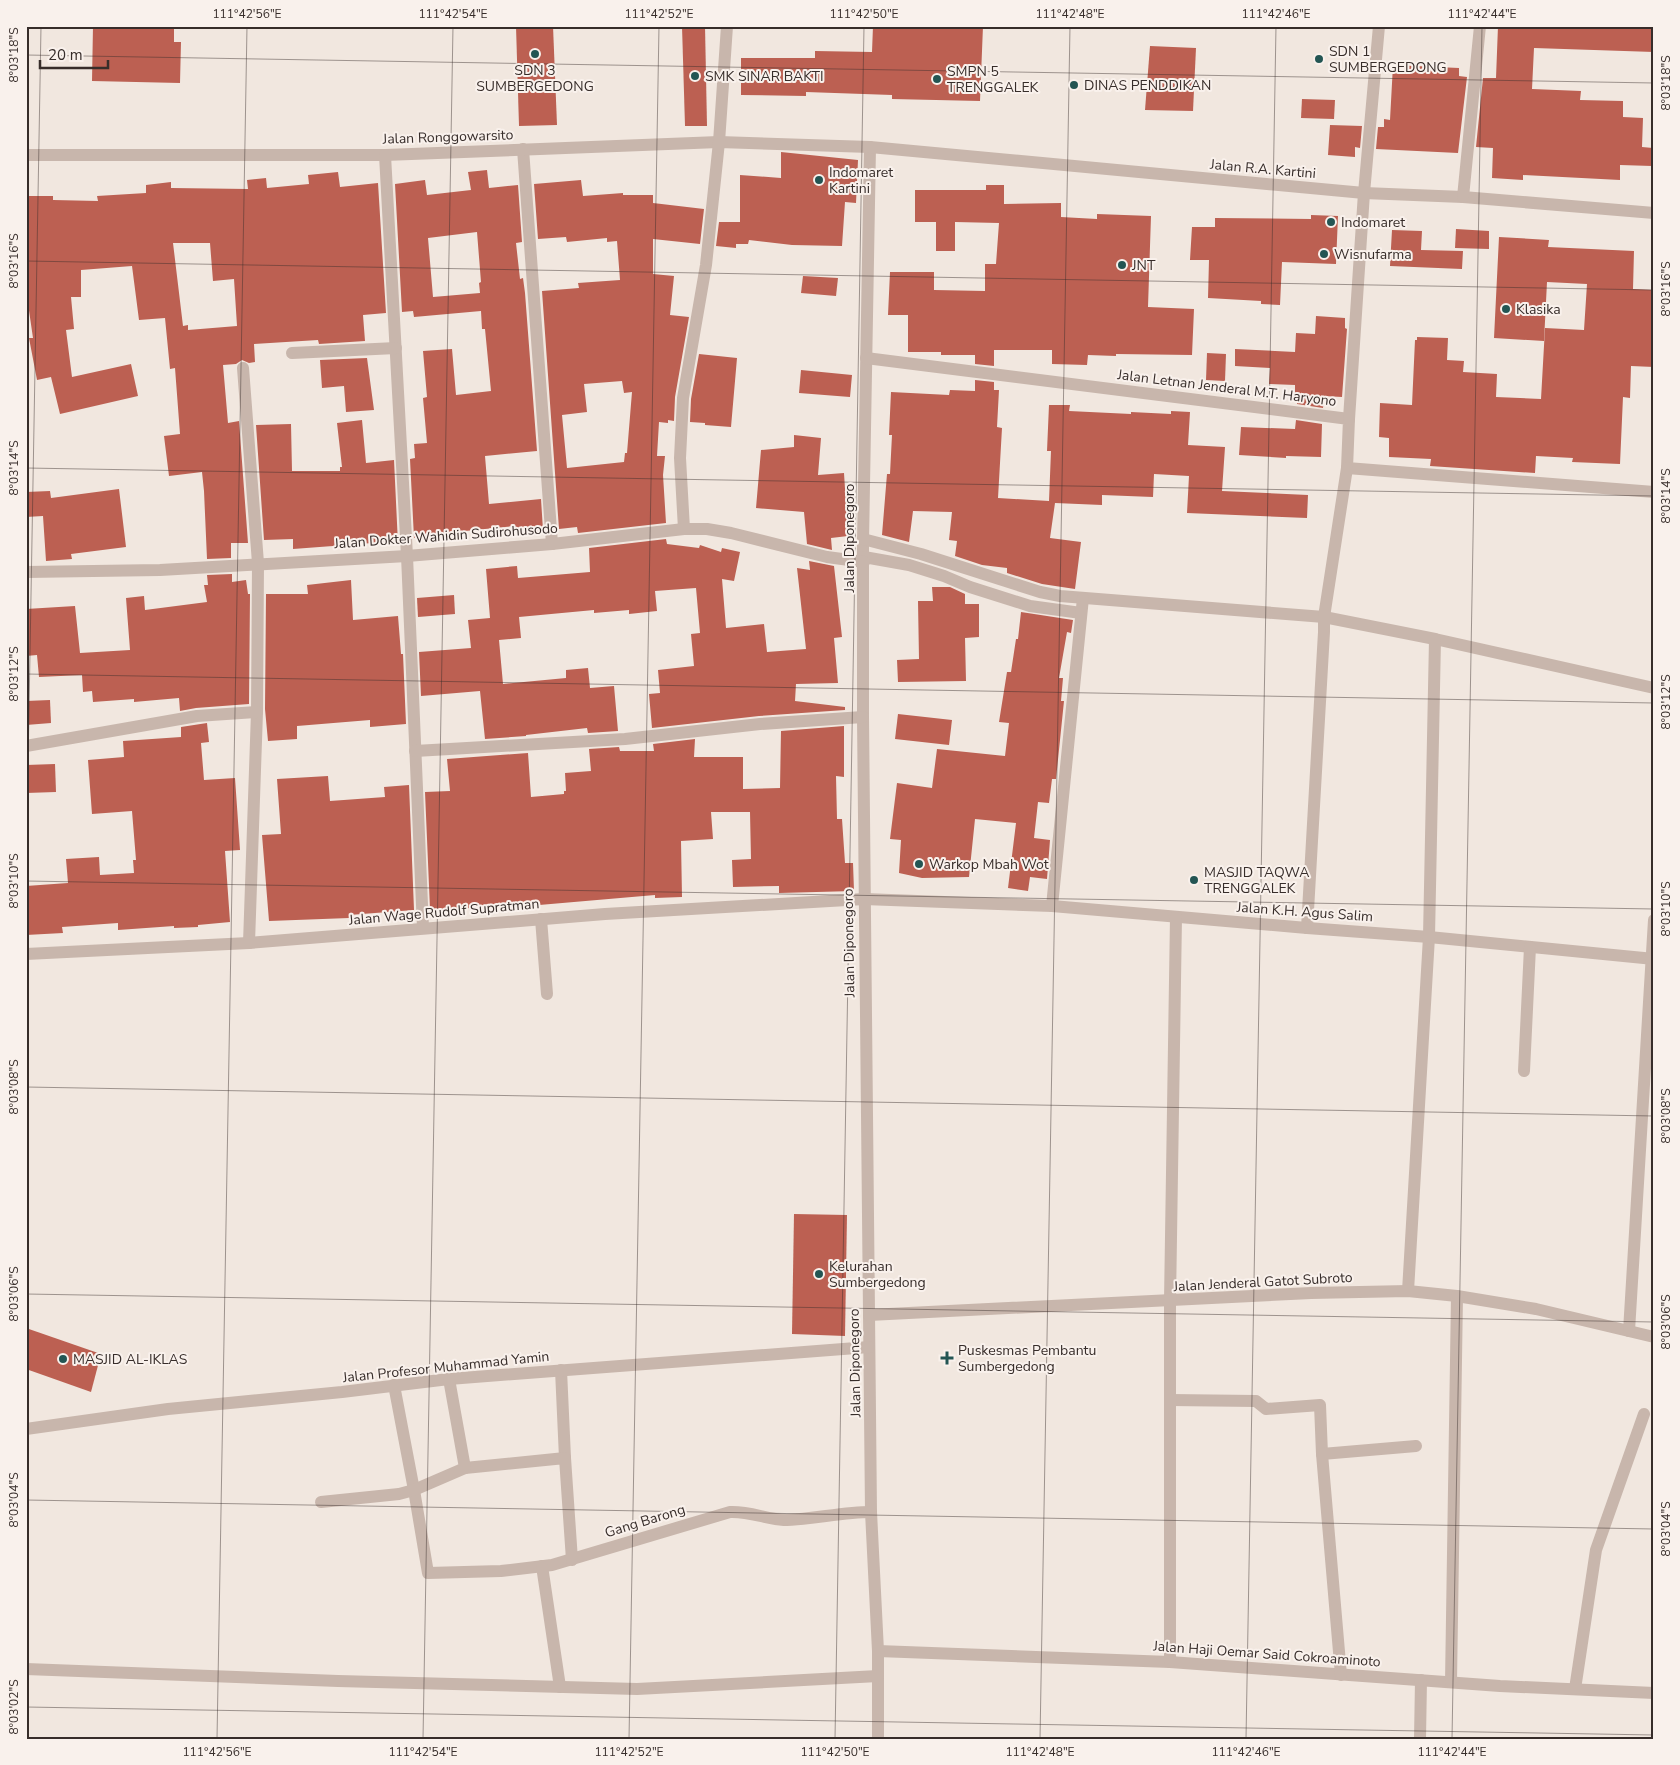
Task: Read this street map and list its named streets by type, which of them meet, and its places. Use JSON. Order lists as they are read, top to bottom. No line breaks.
{"streets":{"street":["Jalan Ronggowarsito","Jalan R.A. Kartini","Jalan Letnan Jenderal M.T. Haryono","Jalan Dokter Wahidin Sudirohusodo","Jalan Diponegoro","Jalan Wage Rudolf Supratman","Jalan K.H. Agus Salim","Jalan Jenderal Gatot Subroto","Jalan Profesor Muhammad Yamin","Gang Barong","Jalan Haji Oemar Said Cokroaminoto"]},"crossings":[["Jalan Ronggowarsito","Jalan R.A. Kartini"],["Jalan Ronggowarsito","Jalan Diponegoro"],["Jalan R.A. Kartini","Jalan Diponegoro"],["Jalan Letnan Jenderal M.T. Haryono","Jalan Diponegoro"],["Jalan Letnan Jenderal M.T. Haryono","Jalan K.H. Agus Salim"],["Jalan Dokter Wahidin Sudirohusodo","Jalan Diponegoro"],["Jalan Diponegoro","Jalan Wage Rudolf Supratman"],["Jalan Diponegoro","Jalan K.H. Agus Salim"],["Jalan Diponegoro","Jalan Jenderal Gatot Subroto"],["Jalan Diponegoro","Jalan Profesor Muhammad Yamin"],["Jalan Diponegoro","Gang Barong"],["Jalan Diponegoro","Jalan Haji Oemar Said Cokroaminoto"],["Jalan Wage Rudolf Supratman","Jalan K.H. Agus Salim"]],"places":{"other":["SDN 3 SUMBERGEDONG","SDN 1 SUMBERGEDONG","SMK SINAR BAKTI","SMPN 5 TRENGGALEK","DINAS PENDDIKAN","Indomaret Kartini","Indomaret","Wisnufarma","JNT","Klasika","Warkop Mbah Wot","MASJID TAQWA TRENGGALEK","Kelurahan Sumbergedong","MASJID AL-IKLAS"],"health":["Puskesmas Pembantu Sumbergedong"]},"scale_bar":"20 m","coordinates":["111°42'56\"E","111°42'54\"E","111°42'52\"E","111°42'50\"E","111°42'48\"E","111°42'46\"E","111°42'44\"E","8°03'18\"S","8°03'16\"S","8°03'14\"S","8°03'12\"S","8°03'10\"S","8°03'08\"S","8°03'06\"S","8°03'04\"S","8°03'02\"S"]}
